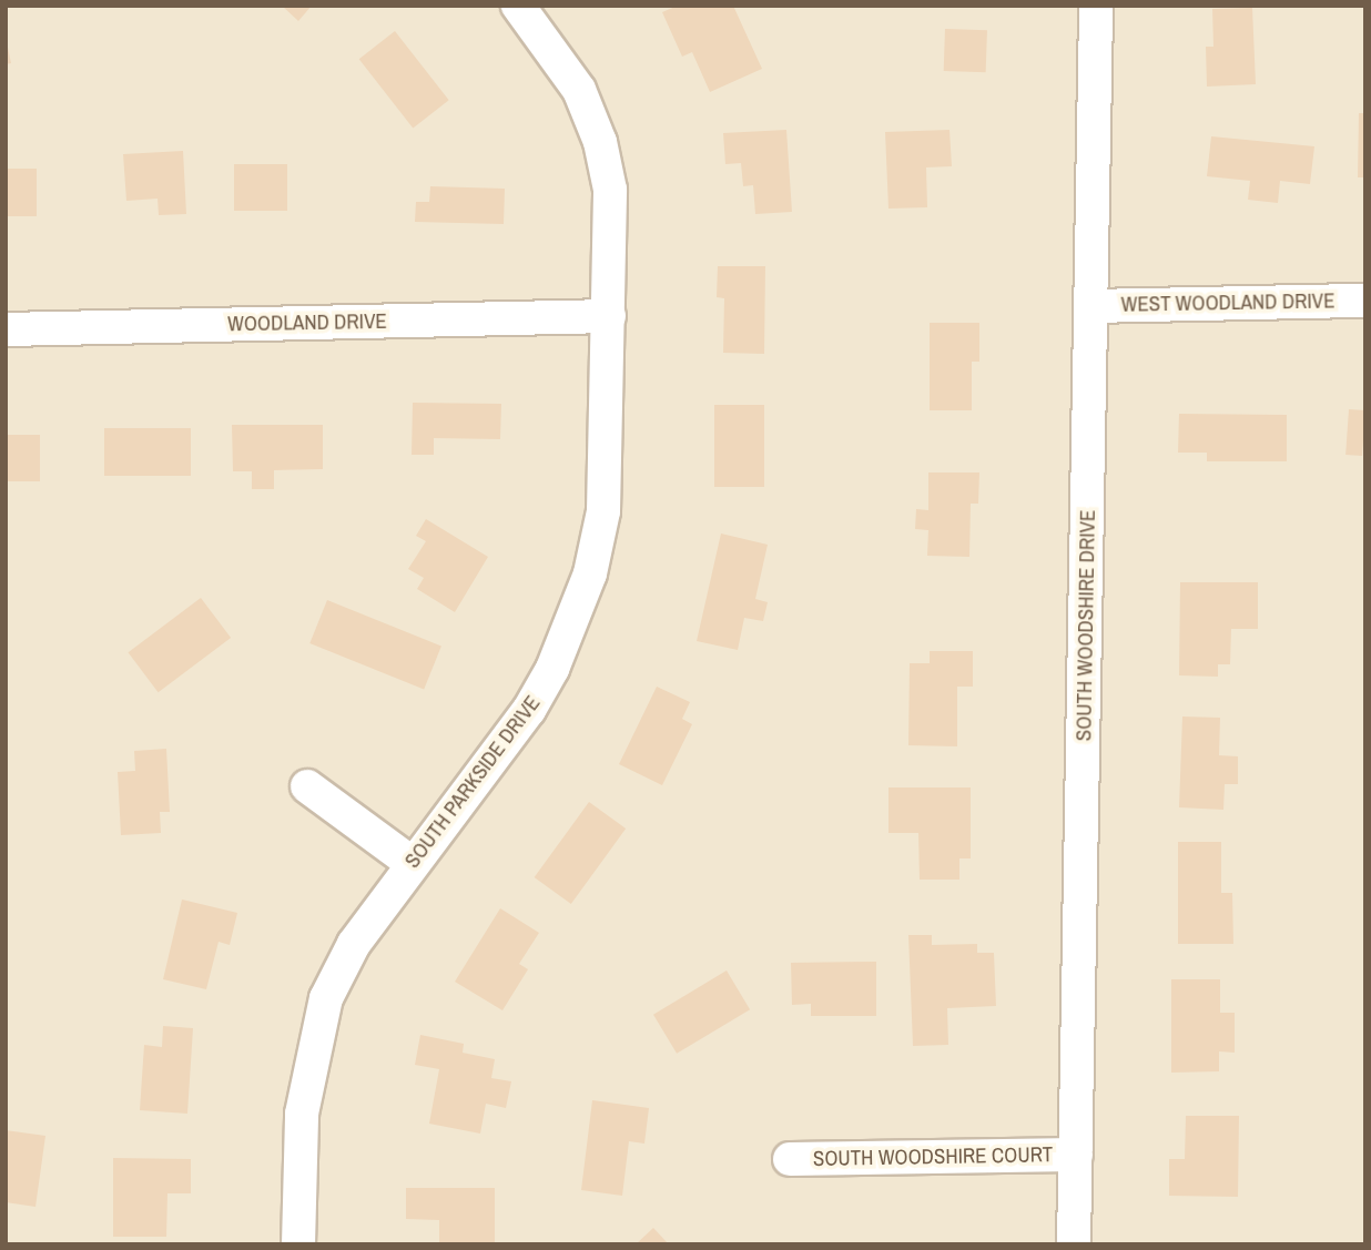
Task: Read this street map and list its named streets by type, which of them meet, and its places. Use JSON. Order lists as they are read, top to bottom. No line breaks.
{"streets":{"street":["WEST WOODLAND DRIVE","WOODLAND DRIVE","SOUTH WOODSHIRE DRIVE","SOUTH PARKSIDE DRIVE","SOUTH WOODSHIRE COURT"]},"crossings":[["WEST WOODLAND DRIVE","SOUTH WOODSHIRE DRIVE"],["WOODLAND DRIVE","SOUTH PARKSIDE DRIVE"],["SOUTH WOODSHIRE DRIVE","SOUTH WOODSHIRE COURT"]]}
